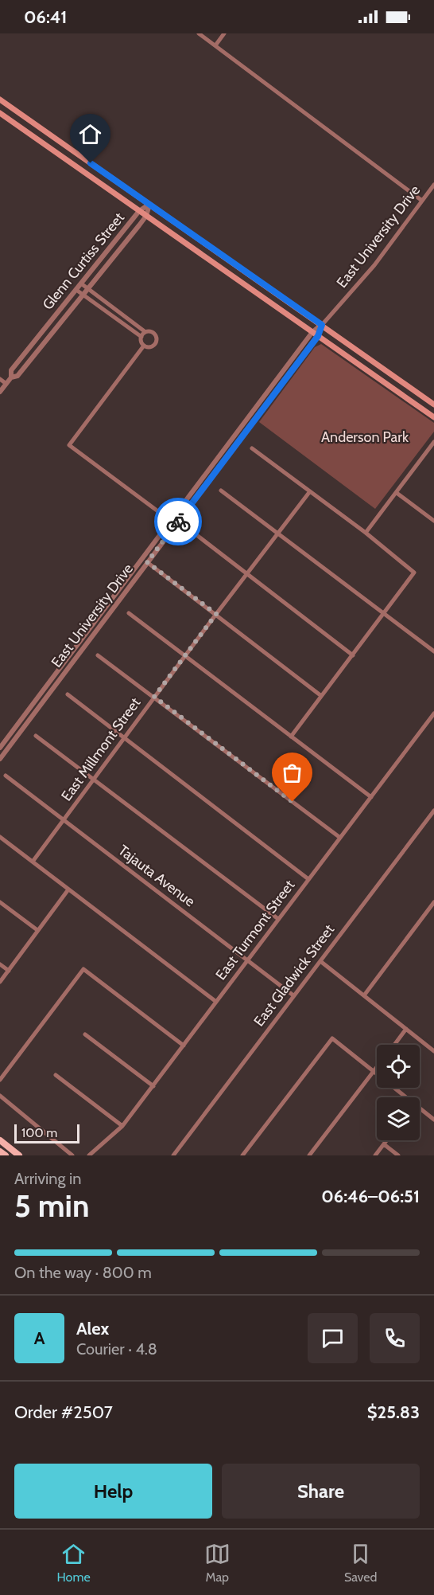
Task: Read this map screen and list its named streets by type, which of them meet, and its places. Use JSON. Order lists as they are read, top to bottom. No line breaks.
{"streets":{"street":["East University Drive","Glenn Curtiss Street","East Millmont Street","Tajauta Avenue","East Turmont Street","East Gladwick Street"]},"crossings":[["East Millmont Street","Tajauta Avenue"],["Tajauta Avenue","East Turmont Street"],["Tajauta Avenue","East Gladwick Street"]],"parks":["Anderson Park"],"scale_bar":"100 m","page":{"status":"06:41","scale":"100 m","heading":["5 min","Arriving in","06:46–06:51"],"panel":["Alex","Courier · 4.8","Order #2507","$25.83"],"bar":"On the way · 800 m","round":"A","buttons":["Help","Share"],"tabs":["Home","Map","Saved"]}}
